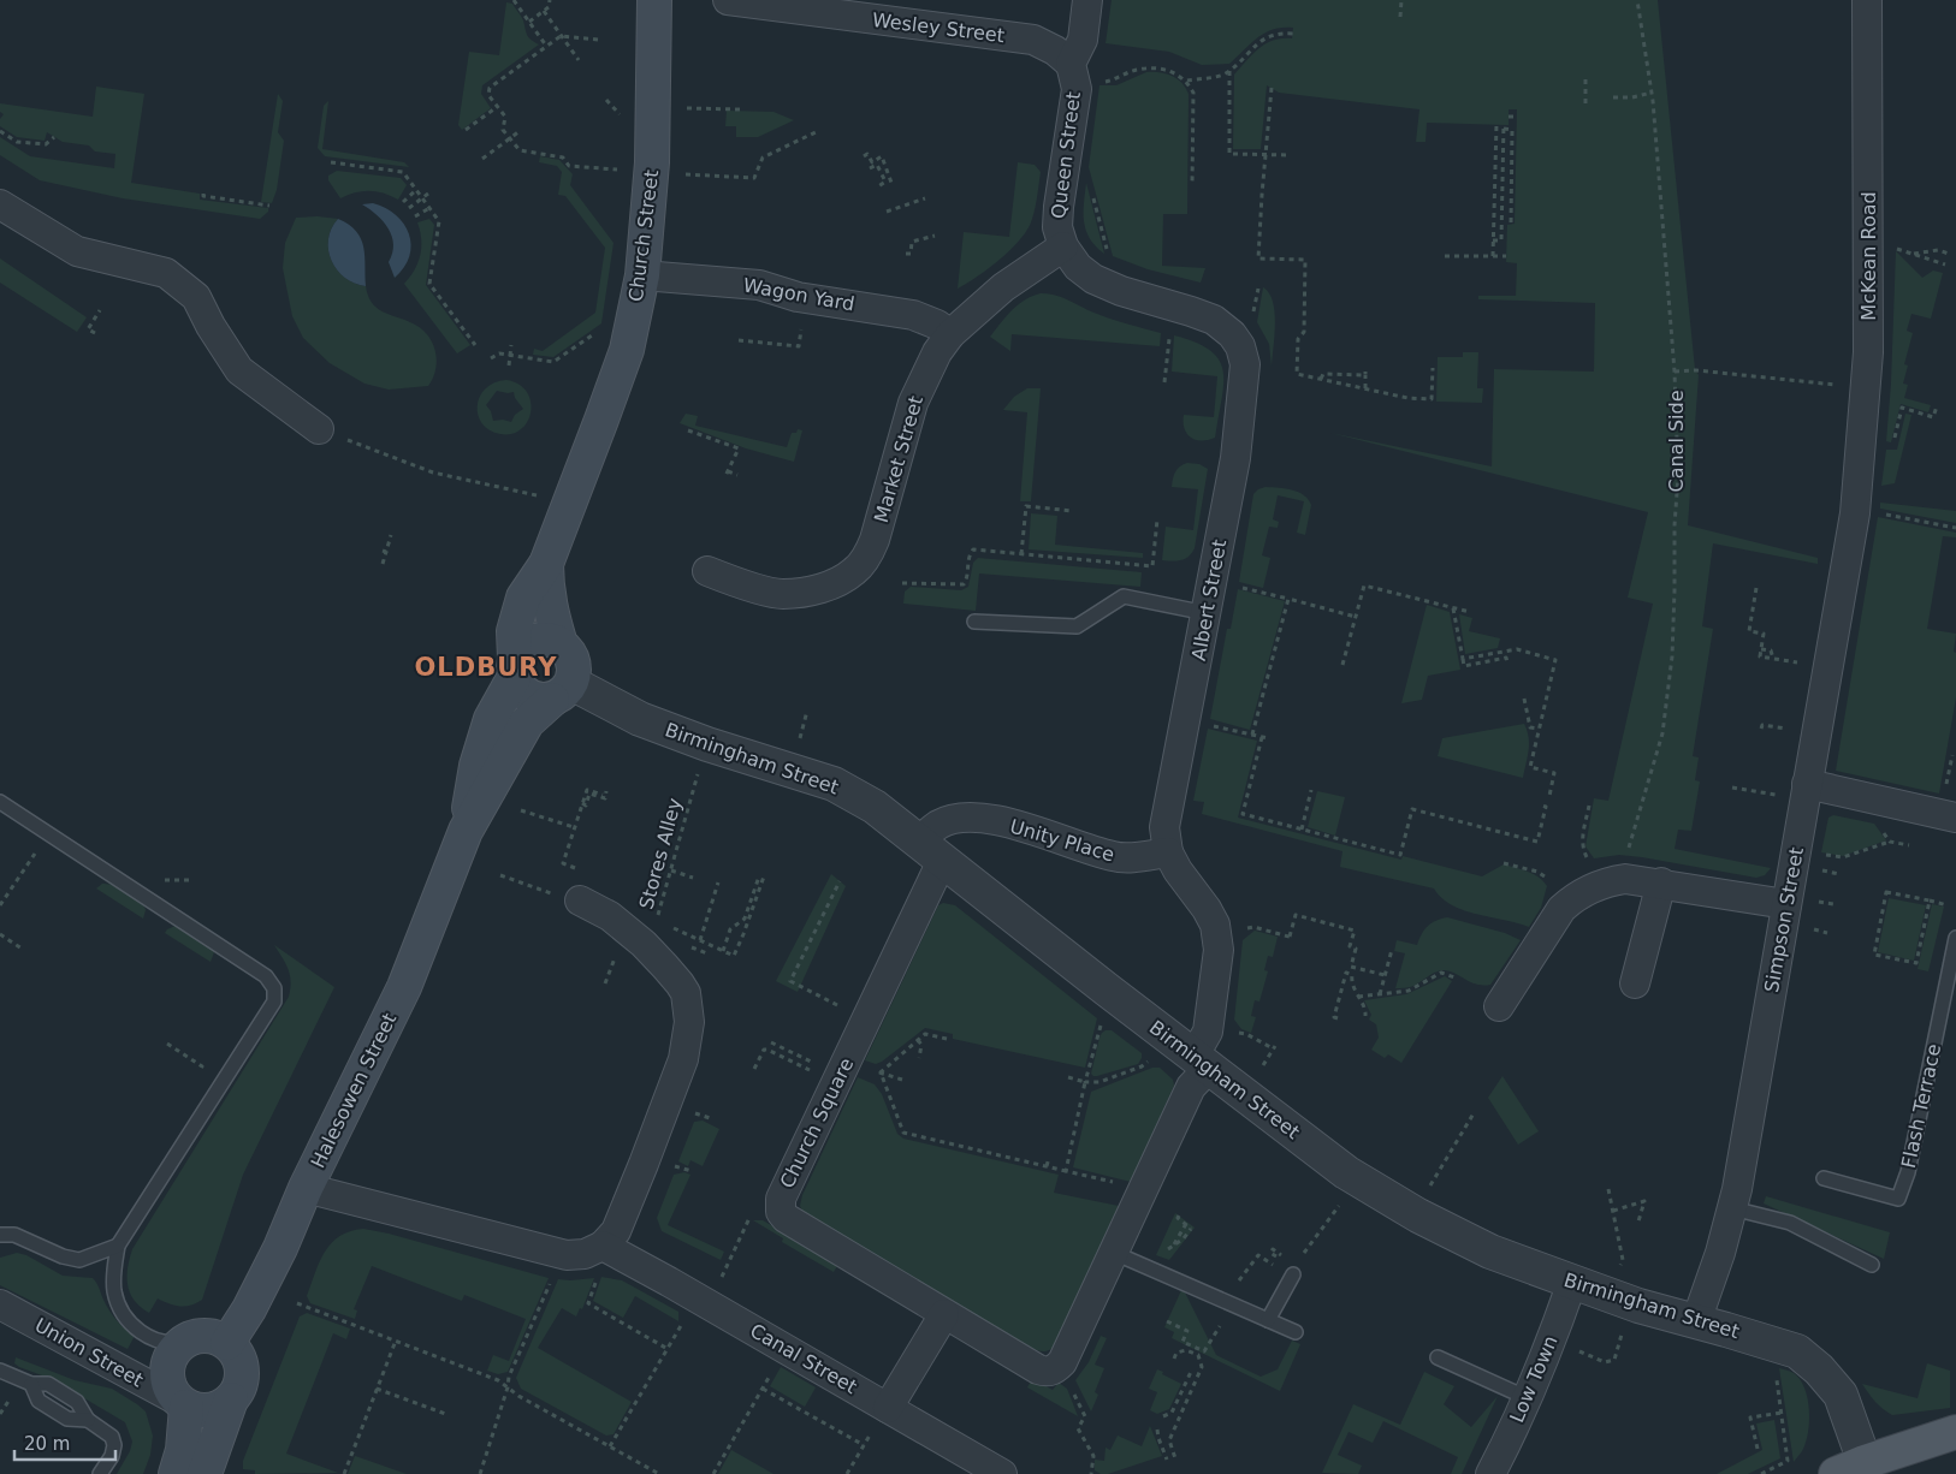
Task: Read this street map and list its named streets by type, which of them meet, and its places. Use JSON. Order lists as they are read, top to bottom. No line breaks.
{"streets":{"main road":["Church Street","Halesowen Street"],"street":["Wesley Street","Queen Street","McKean Road","Wagon Yard","Market Street","Albert Street","Birmingham Street","Unity Place","Simpson Street","Church Square","Union Street","Canal Street","Low Town"],"lane":["Flash Terrace"],"path":["Canal Side","Stores Alley"]},"crossings":[["Wesley Street","Queen Street"],["Queen Street","Market Street"],["Queen Street","Albert Street"],["Church Street","Wagon Yard"],["Church Street","Birmingham Street"],["Church Street","Halesowen Street"],["McKean Road","Simpson Street"],["Wagon Yard","Market Street"],["Albert Street","Unity Place"],["Birmingham Street","Unity Place"],["Birmingham Street","Simpson Street"],["Birmingham Street","Halesowen Street"],["Birmingham Street","Church Square"],["Birmingham Street","Low Town"],["Unity Place","Church Square"],["Halesowen Street","Union Street"]],"districts":["OLDBURY"],"scale_bar":"20 m"}
